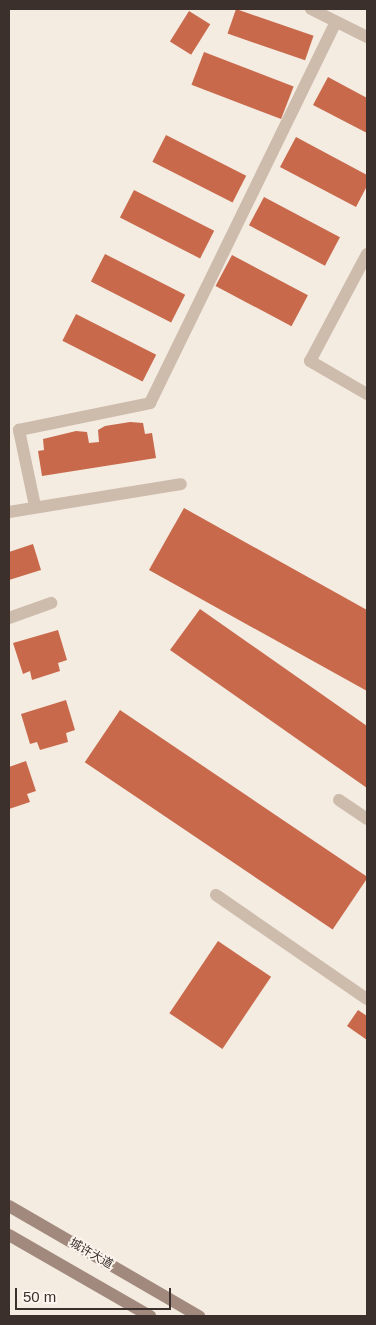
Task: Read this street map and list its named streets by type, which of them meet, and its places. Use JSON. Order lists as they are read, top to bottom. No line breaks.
{"streets":{"main road":["城许大道"]},"scale_bar":"50 m"}
